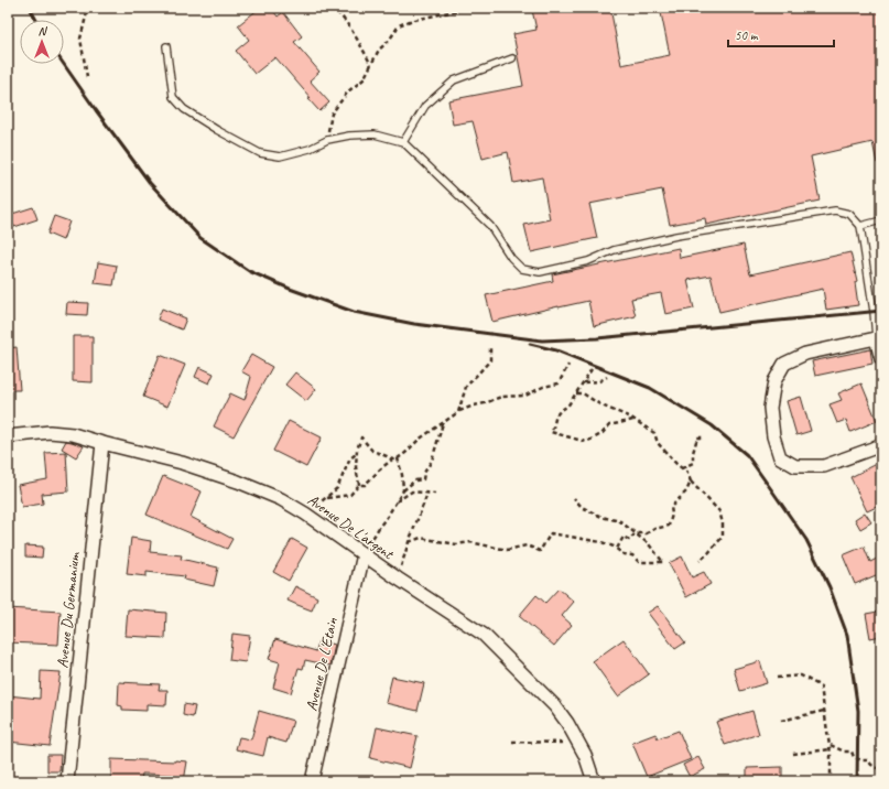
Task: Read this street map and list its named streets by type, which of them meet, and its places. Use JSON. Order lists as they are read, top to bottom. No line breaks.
{"streets":{"street":["Avenue De L'argent","Avenue Du Germanium","Avenue De L'Etain"]},"crossings":[["Avenue De L'argent","Avenue Du Germanium"],["Avenue De L'argent","Avenue De L'Etain"]],"scale_bar":"50 m","north":"top"}
